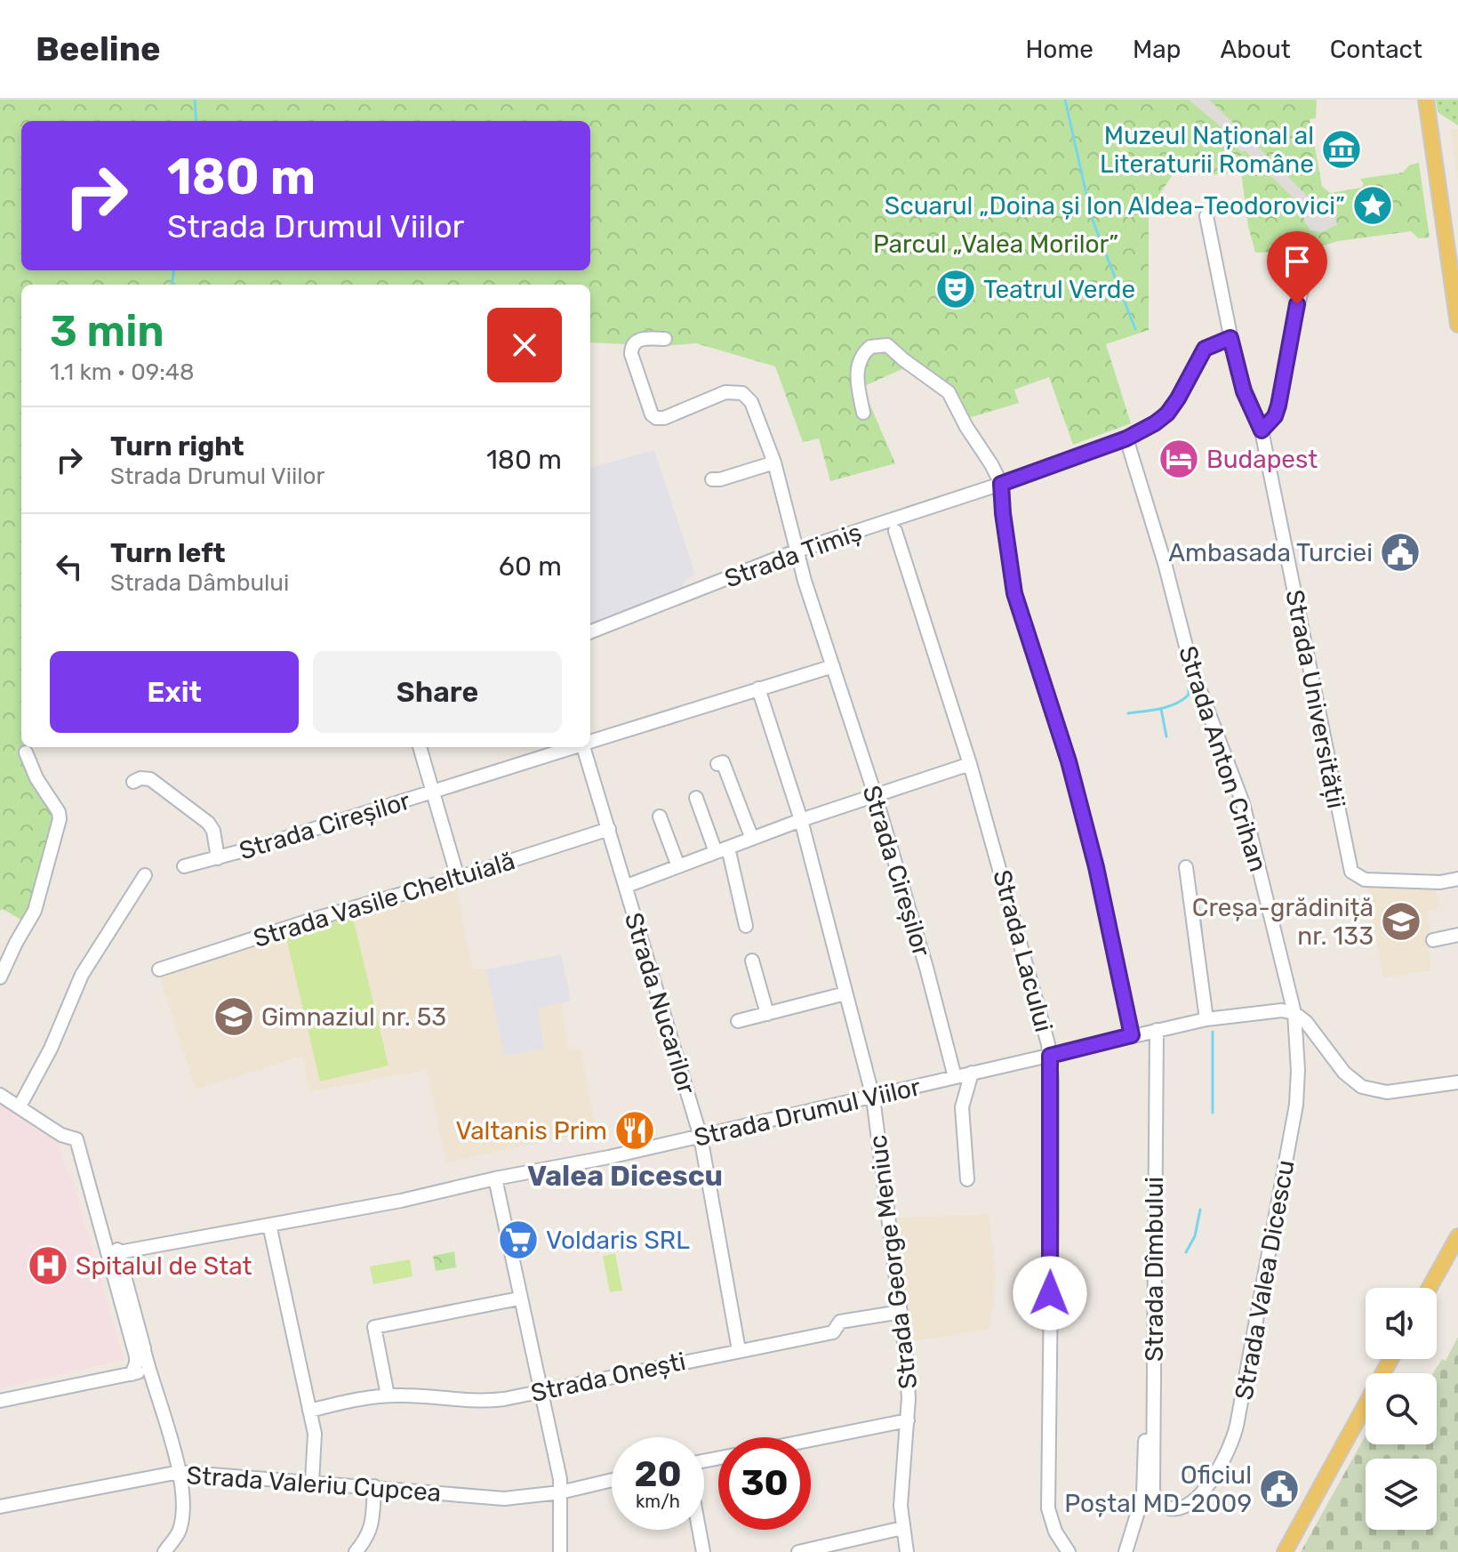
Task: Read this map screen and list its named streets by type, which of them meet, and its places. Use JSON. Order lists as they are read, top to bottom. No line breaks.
{"streets":{"street":["Strada Timiș","Strada Universității","Strada Anton Crihan","Strada Cireșilor","Strada Vasile Cheltuială","Strada Lacului","Strada Nucarilor","Strada Drumul Viilor","Strada George Meniuc","Strada Dîmbului","Strada Valea Dicescu","Strada Onești","Strada Valeriu Cupcea"]},"crossings":[["Strada Timiș","Strada Universității"],["Strada Timiș","Strada Anton Crihan"],["Strada Timiș","Strada Cireșilor"],["Strada Anton Crihan","Strada Drumul Viilor"],["Strada Anton Crihan","Strada Valea Dicescu"],["Strada Cireșilor","Strada Drumul Viilor"],["Strada Cireșilor","Strada George Meniuc"],["Strada Vasile Cheltuială","Strada Nucarilor"],["Strada Lacului","Strada Drumul Viilor"],["Strada Nucarilor","Strada Drumul Viilor"],["Strada Nucarilor","Strada Onești"],["Strada Drumul Viilor","Strada George Meniuc"],["Strada Drumul Viilor","Strada Dîmbului"],["Strada Drumul Viilor","Strada Valea Dicescu"],["Strada George Meniuc","Strada Onești"],["Strada Dîmbului","Strada Valea Dicescu"]],"districts":["Valea Dicescu"],"parks":["Parcul „Valea Morilor”"],"places":{"museum":["Muzeul Național al Literaturii Române"],"place":["Scuarul „Doina și Ion Aldea-Teodorovici”"],"theatre":["Teatrul Verde"],"hotel":["Budapest"],"public building":["Ambasada Turciei","Oficiul Poștal MD-2009"],"school or university":["Creșa-grădiniță nr. 133","Gimnaziul nr. 53"],"restaurant":["Valtanis Prim"],"supermarket":["Voldaris SRL"],"hospital":["Spitalul de Stat"]},"page":{"header":"Beeline","nav":["Home","Map","About","Contact"],"turn":["180 m","Strada Drumul Viilor"],"heading":["3 min","1.1 km · 09:48"],"list":[{"name":"Turn right","note":"Strada Drumul Viilor","value":"180 m"},{"name":"Turn left","note":"Strada Dâmbului","value":"60 m"}],"buttons":["Exit","Share"],"speed":"20 km/h","limit":"30"}}
